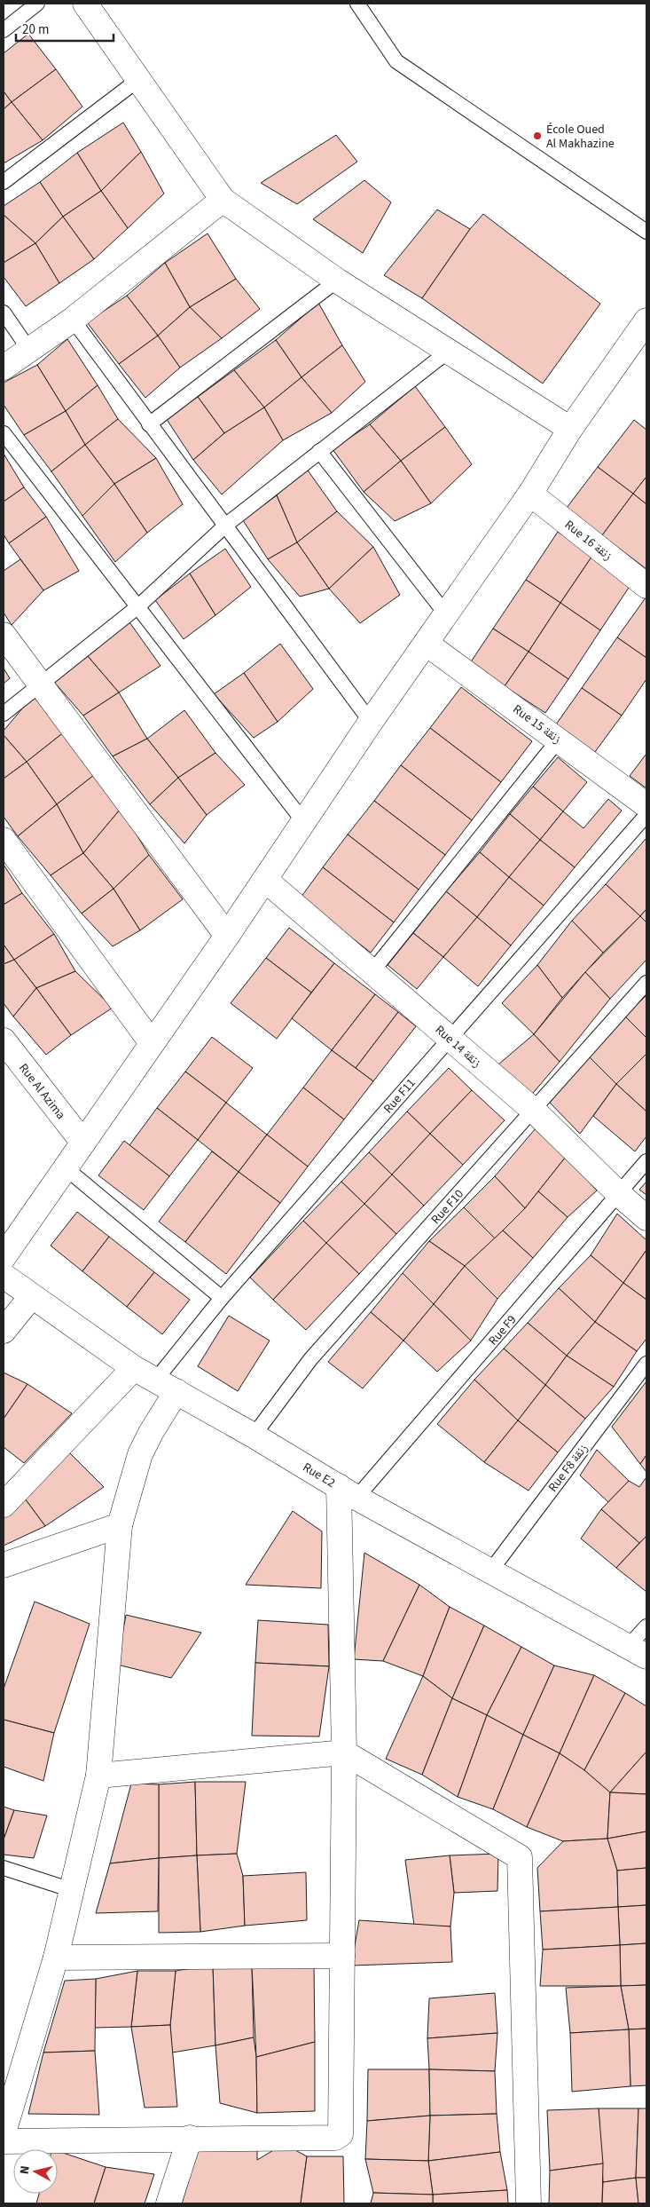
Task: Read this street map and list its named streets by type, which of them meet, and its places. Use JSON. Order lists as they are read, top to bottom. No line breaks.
{"streets":{"street":["Rue 16 زنقة","Rue 15 زنقة","Rue 14 زنقة","Rue Al Azima","Rue E2"],"lane":["Rue F11","Rue F10","Rue F9","Rue F8 زنقة"]},"crossings":[["Rue 14 زنقة","Rue F11"],["Rue 14 زنقة","Rue F10"],["Rue 14 زنقة","Rue F9"],["Rue F11","Rue E2"],["Rue F10","Rue E2"],["Rue F9","Rue E2"],["Rue F8 زنقة","Rue E2"]],"places":["École Oued Al Makhazine"],"scale_bar":"20 m","north":"left"}
